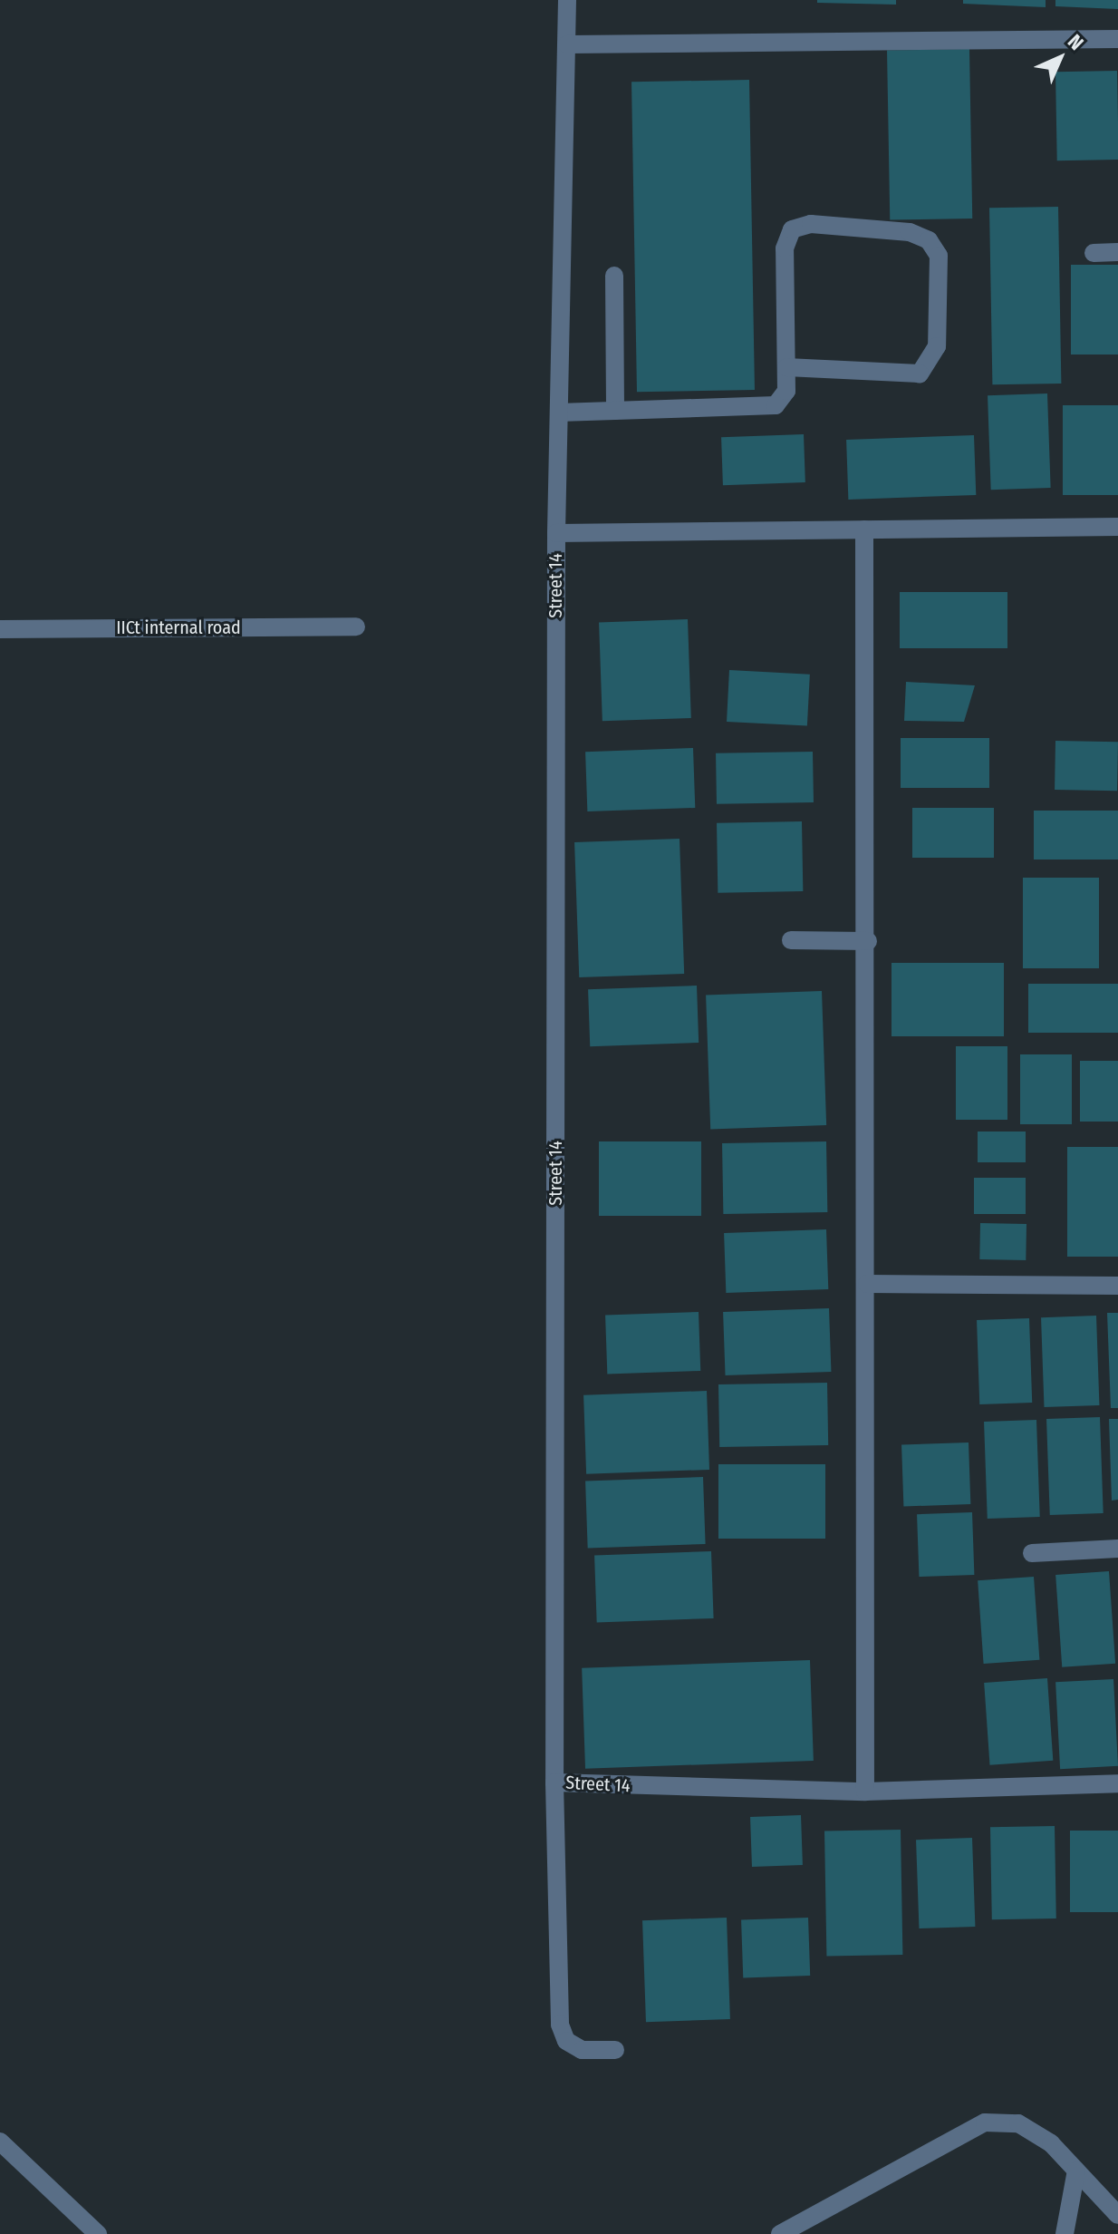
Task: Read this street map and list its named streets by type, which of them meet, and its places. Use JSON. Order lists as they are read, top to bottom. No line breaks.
{"streets":{"street":["Street 14","IICt internal road"]},"north":"top right"}
